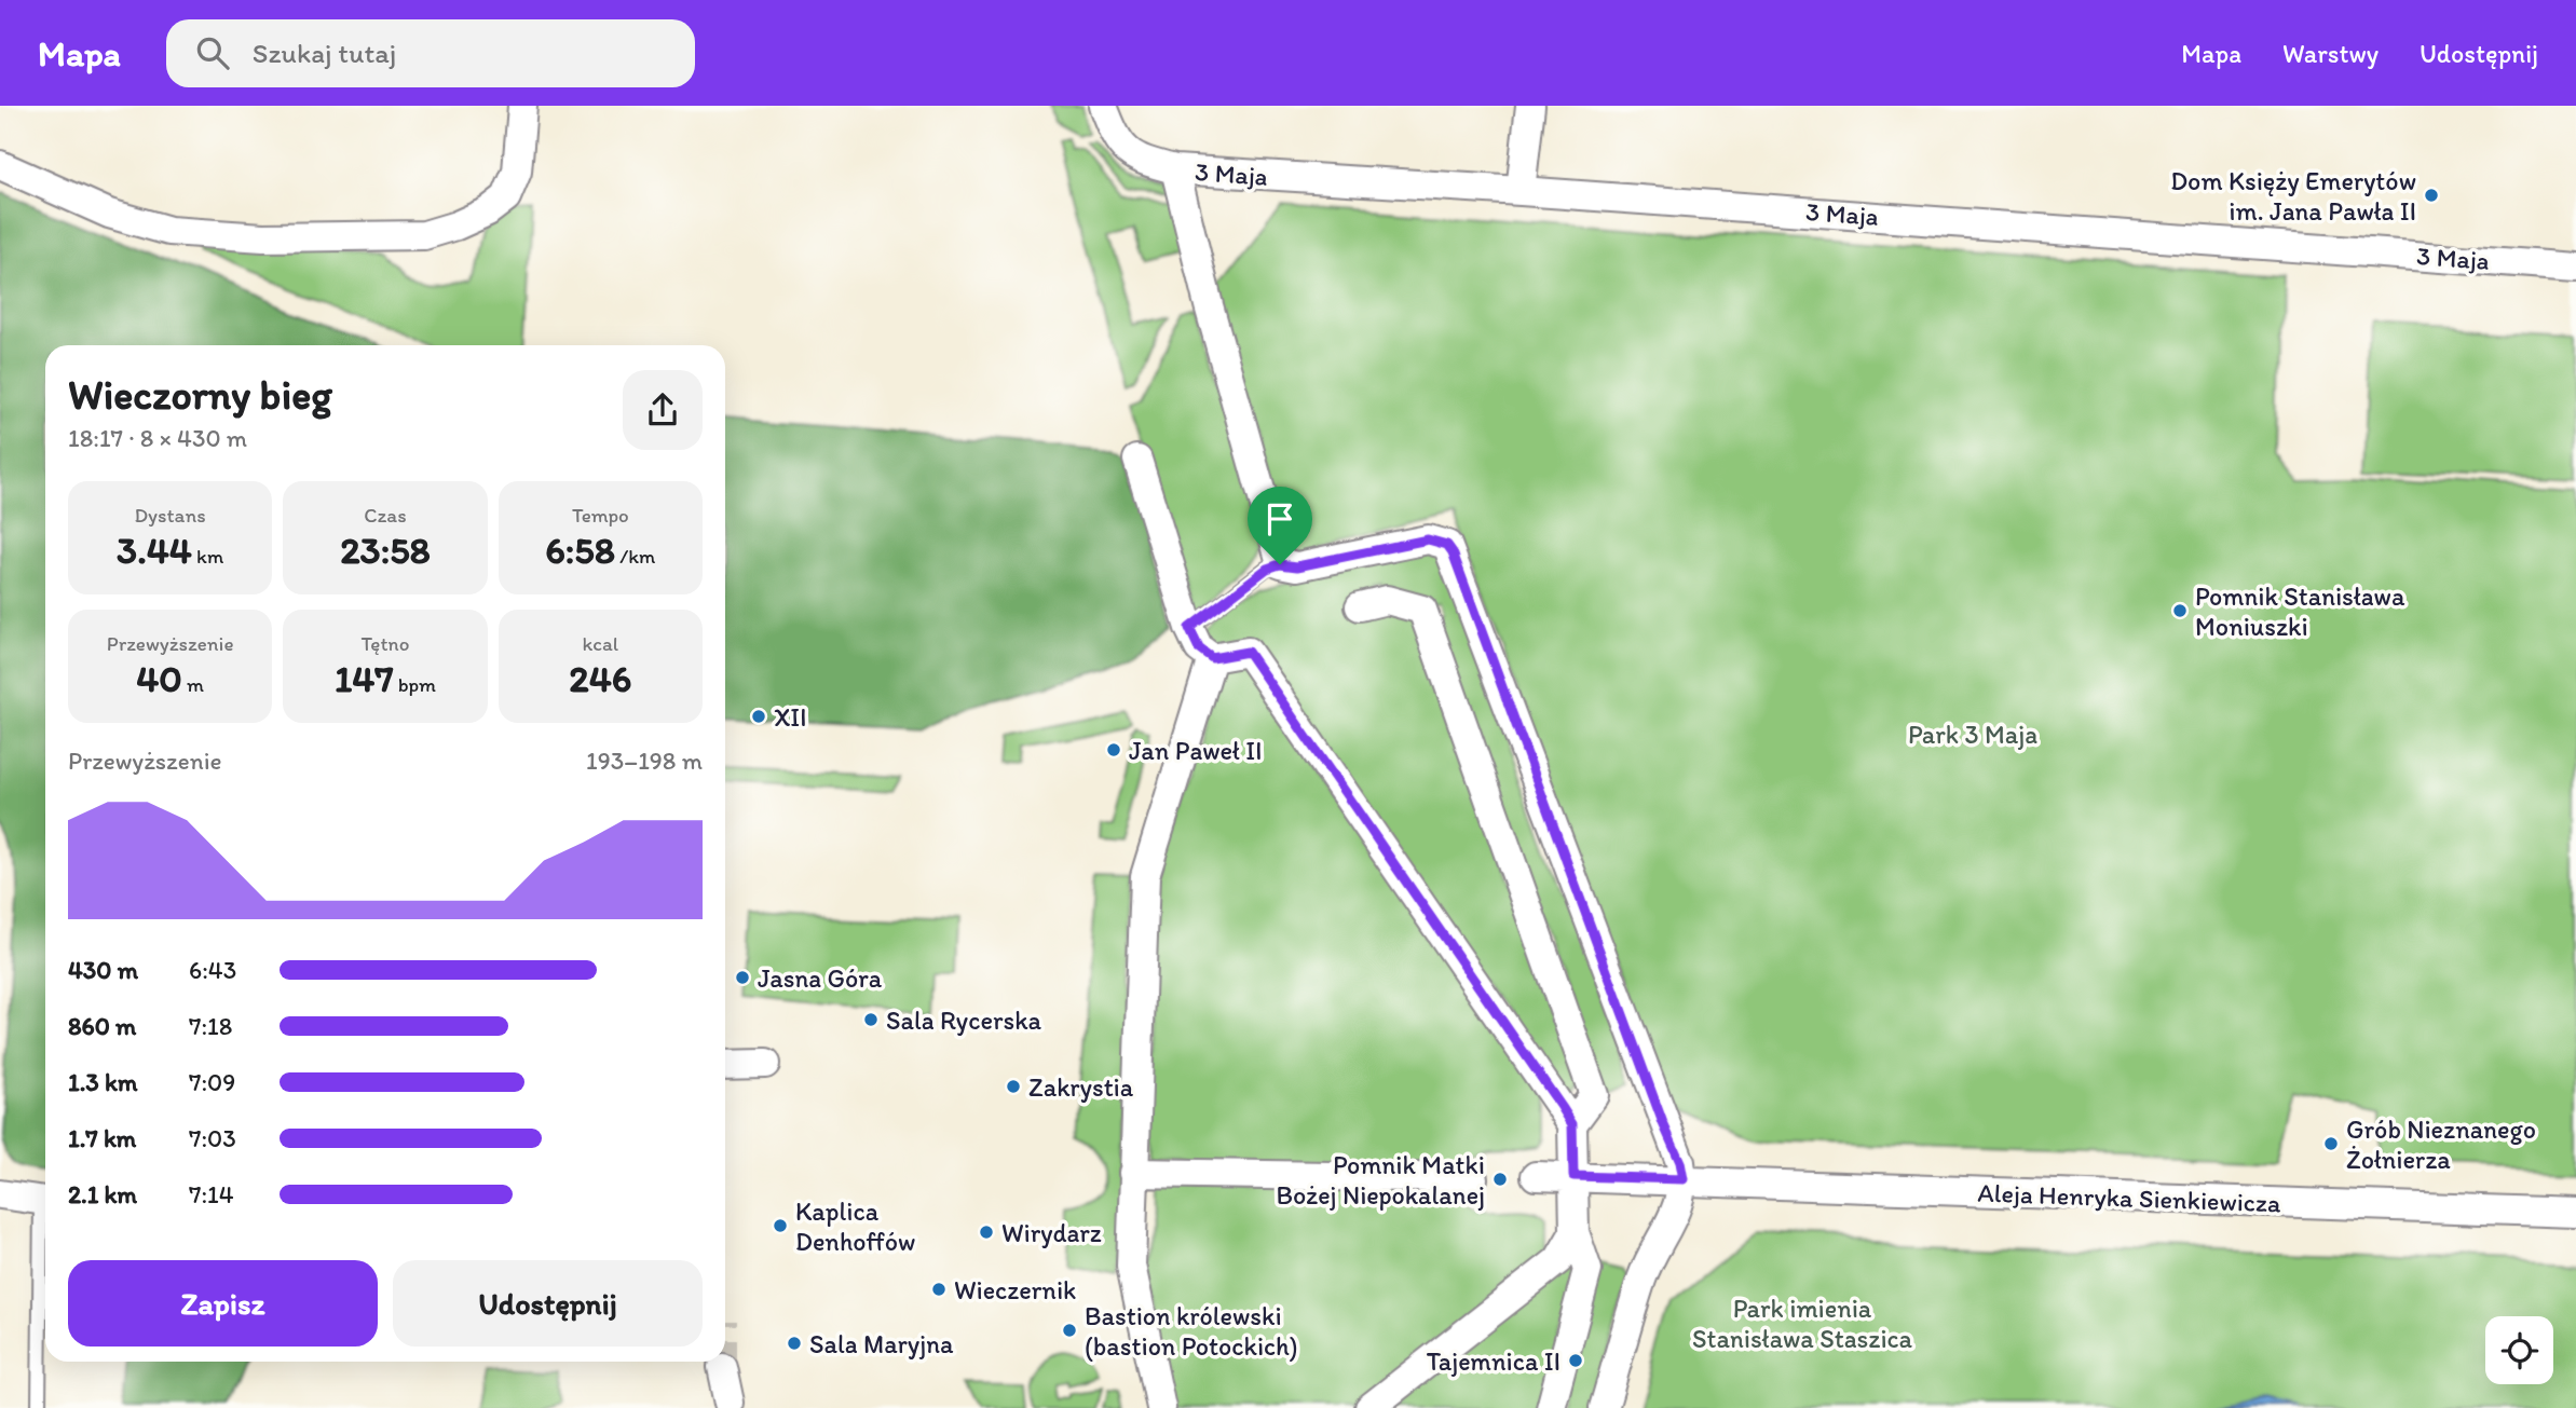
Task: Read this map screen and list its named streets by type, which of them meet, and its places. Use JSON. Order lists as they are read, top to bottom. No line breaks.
{"streets":{"street":["3 Maja","Aleja Henryka Sienkiewicza"]},"parks":["Park 3 Maja","Park imienia Stanisława Staszica"],"places":["Dom Księży Emerytów im. Jana Pawła II","Pomnik Stanisława Moniuszki","XII","Jan Paweł II","Jasna Góra","Sala Rycerska","Zakrystia","Grób Nieznanego Żołnierza","Pomnik Matki Bożej Niepokalanej","Kaplica Denhoffów","Wirydarz","Wieczernik","Bastion królewski (bastion Potockich)","Sala Maryjna","Tajemnica II"],"page":{"header":"Mapa","search":"Szukaj tutaj","nav":["Mapa","Warstwy","Udostępnij"],"heading":["Wieczorny bieg","18:17 · 8 × 430 m"],"stats":[["Dystans","3.44 km"],["Czas","23:58"],["Tempo","6:58 /km"],["Przewyższenie","40 m"],["Tętno","147 bpm"],["kcal","246"]],"chart":["Przewyższenie","193–198 m"],"list":[{"name":"430 m","note":"6:43"},{"name":"860 m","note":"7:18"},{"name":"1.3 km","note":"7:09"},{"name":"1.7 km","note":"7:03"},{"name":"2.1 km","note":"7:14"}],"buttons":["Zapisz","Udostępnij"]}}
